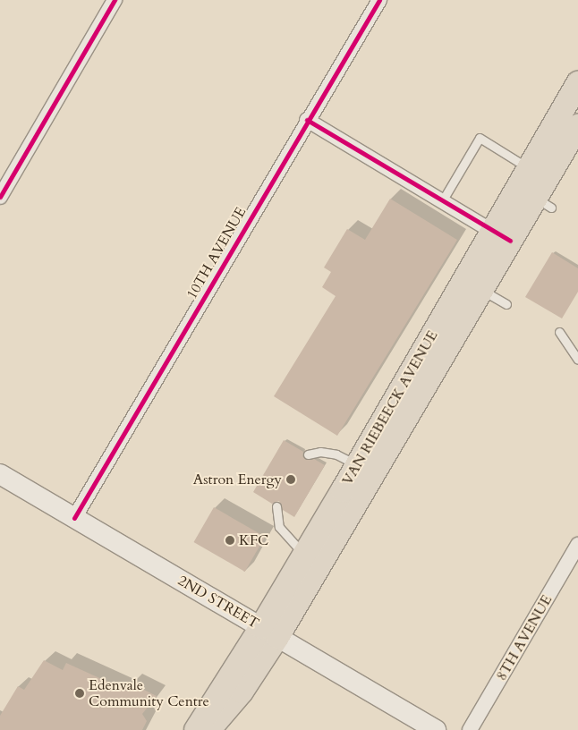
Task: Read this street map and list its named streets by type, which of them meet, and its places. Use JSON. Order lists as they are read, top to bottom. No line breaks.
{"streets":{"main road":["VAN RIEBEECK AVENUE","2ND STREET"],"street":["10TH AVENUE","8TH AVENUE"]},"crossings":[["10TH AVENUE","2ND STREET"],["VAN RIEBEECK AVENUE","2ND STREET"]],"places":["Astron Energy","KFC","Edenvale Community Centre"]}
